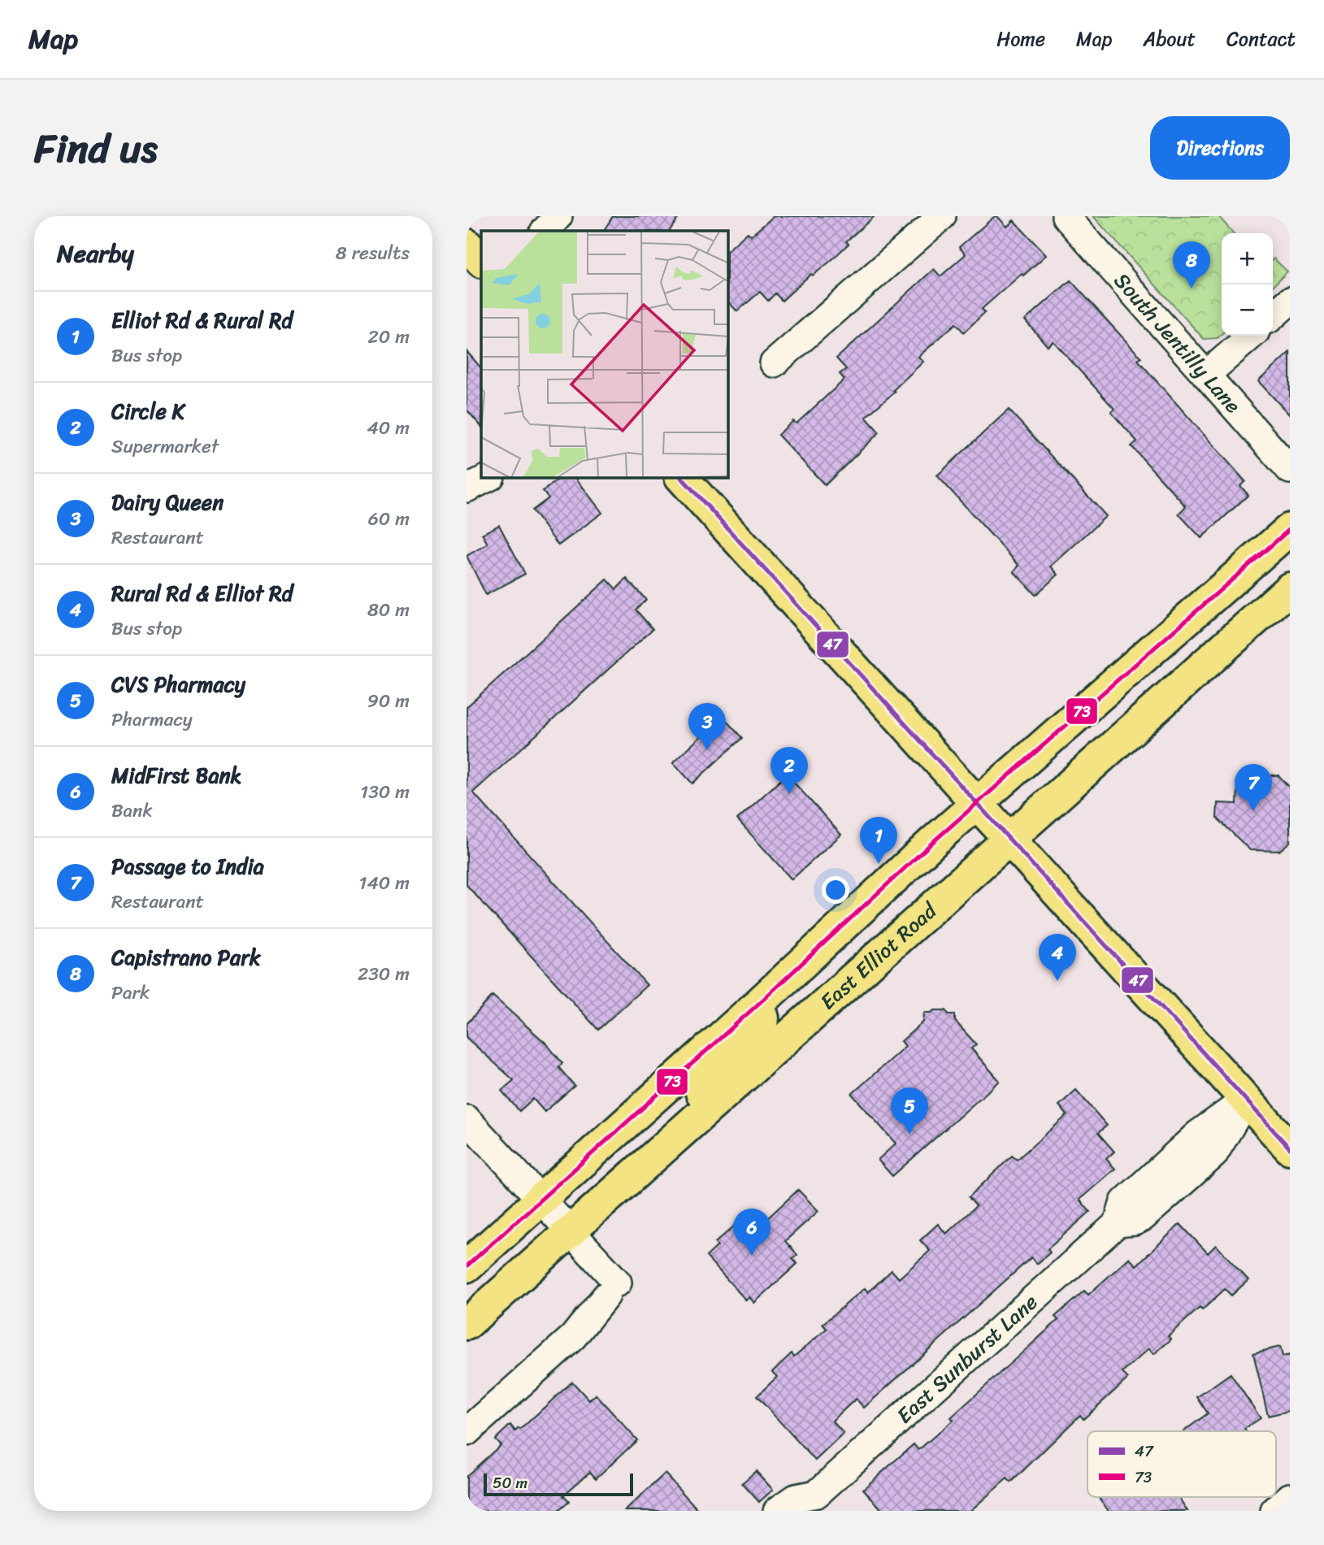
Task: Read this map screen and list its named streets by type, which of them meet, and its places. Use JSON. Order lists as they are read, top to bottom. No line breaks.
{"streets":{"main road":["East Elliot Road"],"street":["South Jentilly Lane","East Sunburst Lane"]},"lines":["transit line 47","transit line 73"],"legend":["47","73"],"scale_bar":"50 m","page":{"header":"Map","nav":["Home","Map","About","Contact"],"title":"Find us","buttons":"Directions","heading":["Nearby","8 results"],"map_buttons":["+","−"],"pins":["8","3","2","7","1","4","5","6"],"list":[{"mark":"1","name":"Elliot Rd & Rural Rd","note":"Bus stop","value":"20 m"},{"mark":"2","name":"Circle K","note":"Supermarket","value":"40 m"},{"mark":"3","name":"Dairy Queen","note":"Restaurant","value":"60 m"},{"mark":"4","name":"Rural Rd & Elliot Rd","note":"Bus stop","value":"80 m"},{"mark":"5","name":"CVS Pharmacy","note":"Pharmacy","value":"90 m"},{"mark":"6","name":"MidFirst Bank","note":"Bank","value":"130 m"},{"mark":"7","name":"Passage to India","note":"Restaurant","value":"140 m"},{"mark":"8","name":"Capistrano Park","note":"Park","value":"230 m"}],"scale":"50 m"}}
